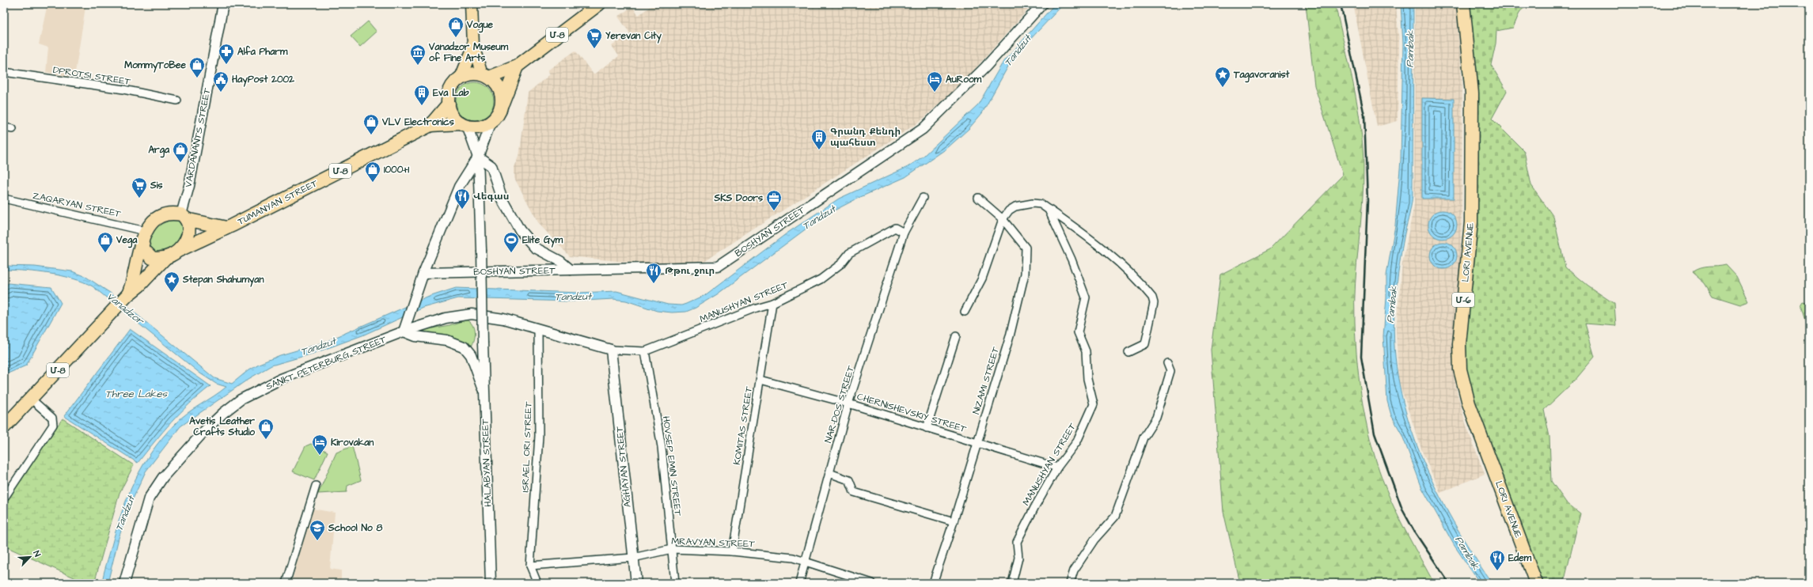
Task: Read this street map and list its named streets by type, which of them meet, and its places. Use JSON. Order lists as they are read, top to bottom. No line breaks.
{"streets":{"highway":["Մ-8","TUMANYAN STREET","LORI AVENUE","Մ-6"],"street":["DPROTSI STREET","VARDANANTS STREET","ZAQARYAN STREET","BOSHYAN STREET","MANUSHYAN STREET","SANKT PETERBURG STREET","NIZAMI STREET","NAR-DOS STREET","CHERNISHEVSKIY STREET","KOMITAS STREET","ISRAEL ORI STREET","HALABYAN STREET","HOVSEP EMIN STREET","AGHAYAN STREET","MRAVYAN STREET"]},"crossings":[["Մ-8","VARDANANTS STREET"],["Մ-8","TUMANYAN STREET"],["Մ-8","ZAQARYAN STREET"],["VARDANANTS STREET","ZAQARYAN STREET"],["MANUSHYAN STREET","SANKT PETERBURG STREET"],["MANUSHYAN STREET","NAR-DOS STREET"],["MANUSHYAN STREET","CHERNISHEVSKIY STREET"],["MANUSHYAN STREET","KOMITAS STREET"],["MANUSHYAN STREET","HOVSEP EMIN STREET"],["MANUSHYAN STREET","AGHAYAN STREET"],["SANKT PETERBURG STREET","ISRAEL ORI STREET"],["SANKT PETERBURG STREET","AGHAYAN STREET"],["NIZAMI STREET","CHERNISHEVSKIY STREET"],["NAR-DOS STREET","CHERNISHEVSKIY STREET"],["NAR-DOS STREET","MRAVYAN STREET"],["CHERNISHEVSKIY STREET","KOMITAS STREET"],["KOMITAS STREET","MRAVYAN STREET"],["ISRAEL ORI STREET","MRAVYAN STREET"],["HOVSEP EMIN STREET","MRAVYAN STREET"],["AGHAYAN STREET","MRAVYAN STREET"]],"water":["Pambak","Tandzut","Vanadzor","Three Lakes"],"places":{"shop":["Vogue","MommyToBee","VLV Electronics","Arga","1000+1","Vega","Avetis Leather Crafts Studio"],"supermarket":["Yerevan City","Sis"],"pharmacy":["Alfa Pharm"],"museum":["Vanadzor Museum of Fine Arts"],"place":["Tagavoranist","Stepan Shahumyan"],"public building":["HayPost 2002"],"hotel":["AuRoom","Kirovakan"],"building":["Eva Lab","Գրանդ Քենդի պահեստ"],"restaurant":["Վեգաս","Թթու ջուր","Edem"],"office":["SKS Doors"],"sports":["Elite Gym"],"school or university":["School No 8"]},"north":"top right"}
